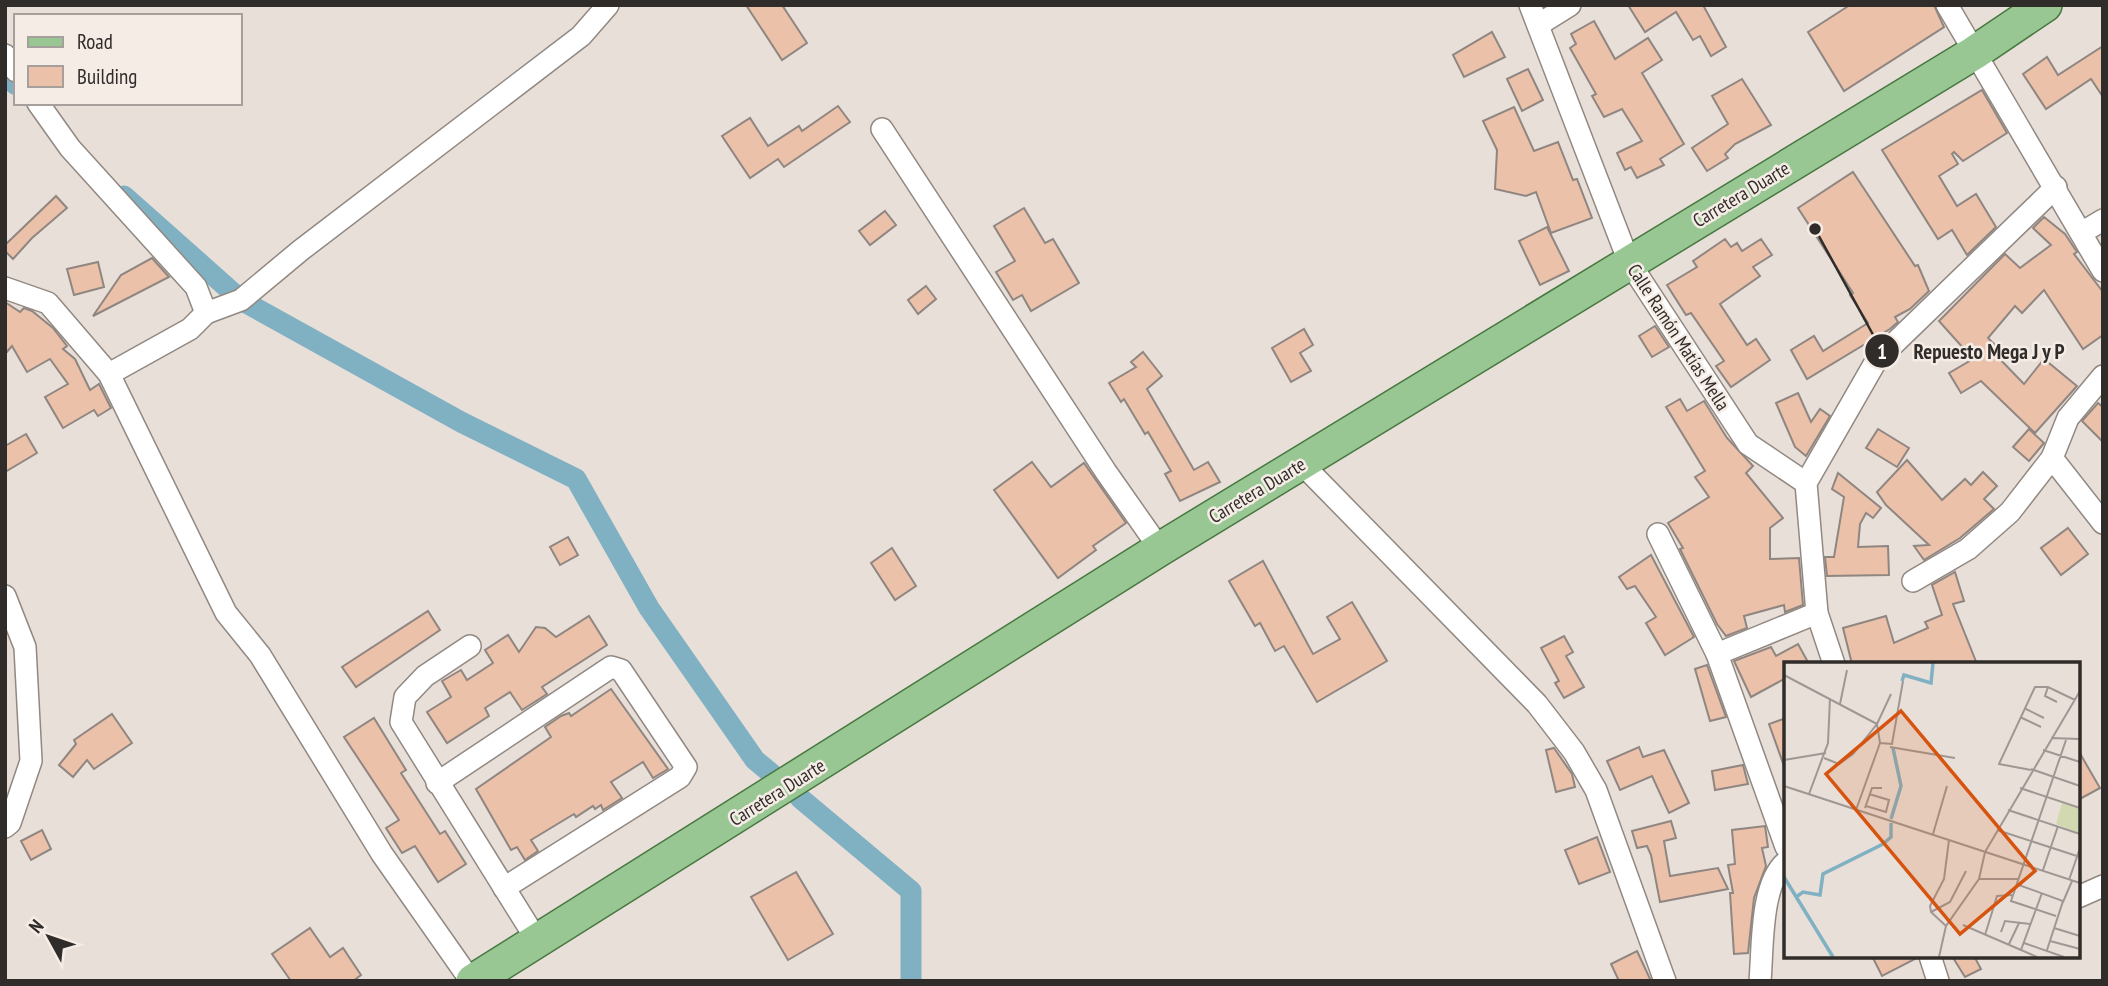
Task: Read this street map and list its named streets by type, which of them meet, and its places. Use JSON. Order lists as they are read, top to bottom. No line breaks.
{"streets":{"main road":["Carretera Duarte"],"street":["Calle Ramón Matías Mella"]},"crossings":[["Carretera Duarte","Calle Ramón Matías Mella"]],"places":["Repuesto Mega J y P"],"legend":["Road","Building"],"north":"top left"}
